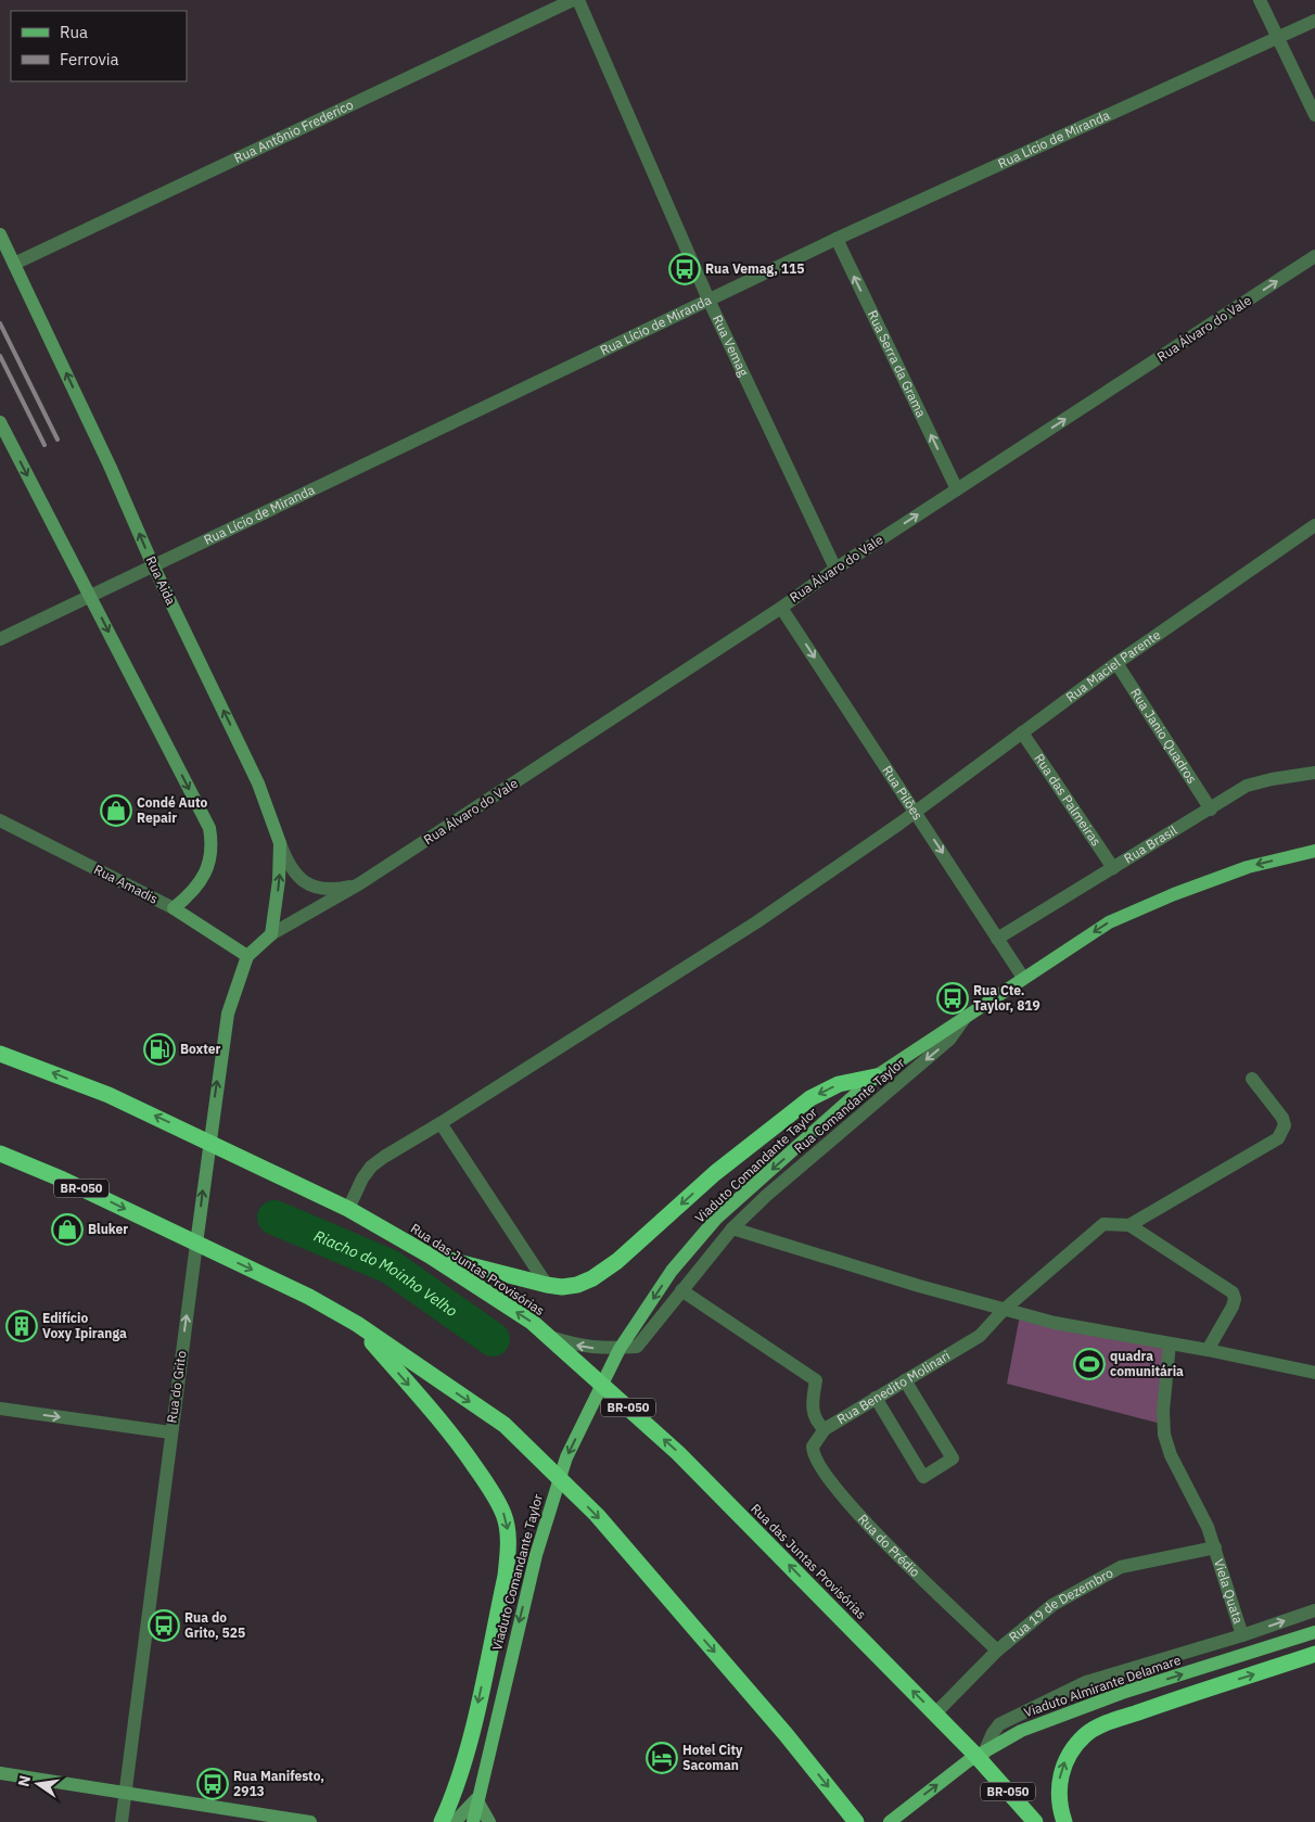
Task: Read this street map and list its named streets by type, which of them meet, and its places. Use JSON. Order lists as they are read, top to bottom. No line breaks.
{"streets":{"highway":["BR-050","Rua das Juntas Provisórias"],"main road":["Viaduto Comandante Taylor","Viaduto Almirante Delamare"],"street":["Rua Antônio Frederico","Rua Lício de Miranda","Rua Álvaro do Vale","Rua Vemag","Rua Serra da Grama","Rua Aida","Rua Maciel Parente","Rua Janio Quadros","Rua Pilões","Rua das Palmeiras","Rua Brasil","Rua Amadis","Rua Comandante Taylor","Rua do Grito","Rua Benedito Molinari","Rua do Prédio","Viela Quata","Rua 19 de Dezembro"]},"crossings":[["Rua Antônio Frederico","Rua Aida"],["Rua Lício de Miranda","Rua Vemag"],["Rua Lício de Miranda","Rua Serra da Grama"],["Rua Lício de Miranda","Rua Aida"],["Rua Álvaro do Vale","Rua Vemag"],["Rua Álvaro do Vale","Rua Serra da Grama"],["Rua Álvaro do Vale","Rua Aida"],["Rua Álvaro do Vale","Rua Pilões"],["Rua Álvaro do Vale","Rua Amadis"],["Rua Álvaro do Vale","Rua do Grito"],["Rua Maciel Parente","Rua Janio Quadros"],["Rua Maciel Parente","Rua Pilões"],["Rua Maciel Parente","Rua das Palmeiras"],["Rua Maciel Parente","Rua das Juntas Provisórias"],["Rua Janio Quadros","Rua Brasil"],["Rua Pilões","Rua Brasil"],["Rua Pilões","Viaduto Comandante Taylor"],["Rua das Palmeiras","Rua Brasil"],["Rua Amadis","Rua do Grito"],["Rua Comandante Taylor","Viaduto Comandante Taylor"],["Rua Comandante Taylor","Rua das Juntas Provisórias"],["Rua Comandante Taylor","Rua Benedito Molinari"],["BR-050","Rua do Grito"],["Rua das Juntas Provisórias","Rua do Grito"],["Rua das Juntas Provisórias","Rua 19 de Dezembro"],["Rua Benedito Molinari","Rua do Prédio"],["Rua do Prédio","Rua 19 de Dezembro"],["Viela Quata","Rua 19 de Dezembro"]],"one_way":["Rua Álvaro do Vale","Rua Serra da Grama","Rua Pilões","Rua Comandante Taylor","Viaduto Comandante Taylor","Rua das Juntas Provisórias","Rua do Grito","Viaduto Almirante Delamare"],"water":["Riacho do Moinho Velho"],"places":{"bus stop":["Rua Vemag, 115","Rua Cte. Taylor, 819","Rua do Grito, 525","Rua Manifesto, 2913"],"shop":["Condé Auto Repair","Bluker"],"fuel station":["Boxter"],"building":["Edifício Voxy Ipiranga"],"sports":["quadra comunitária"],"hotel":["Hotel City Sacoman"]},"legend":["Rua","Ferrovia"],"north":"left"}
